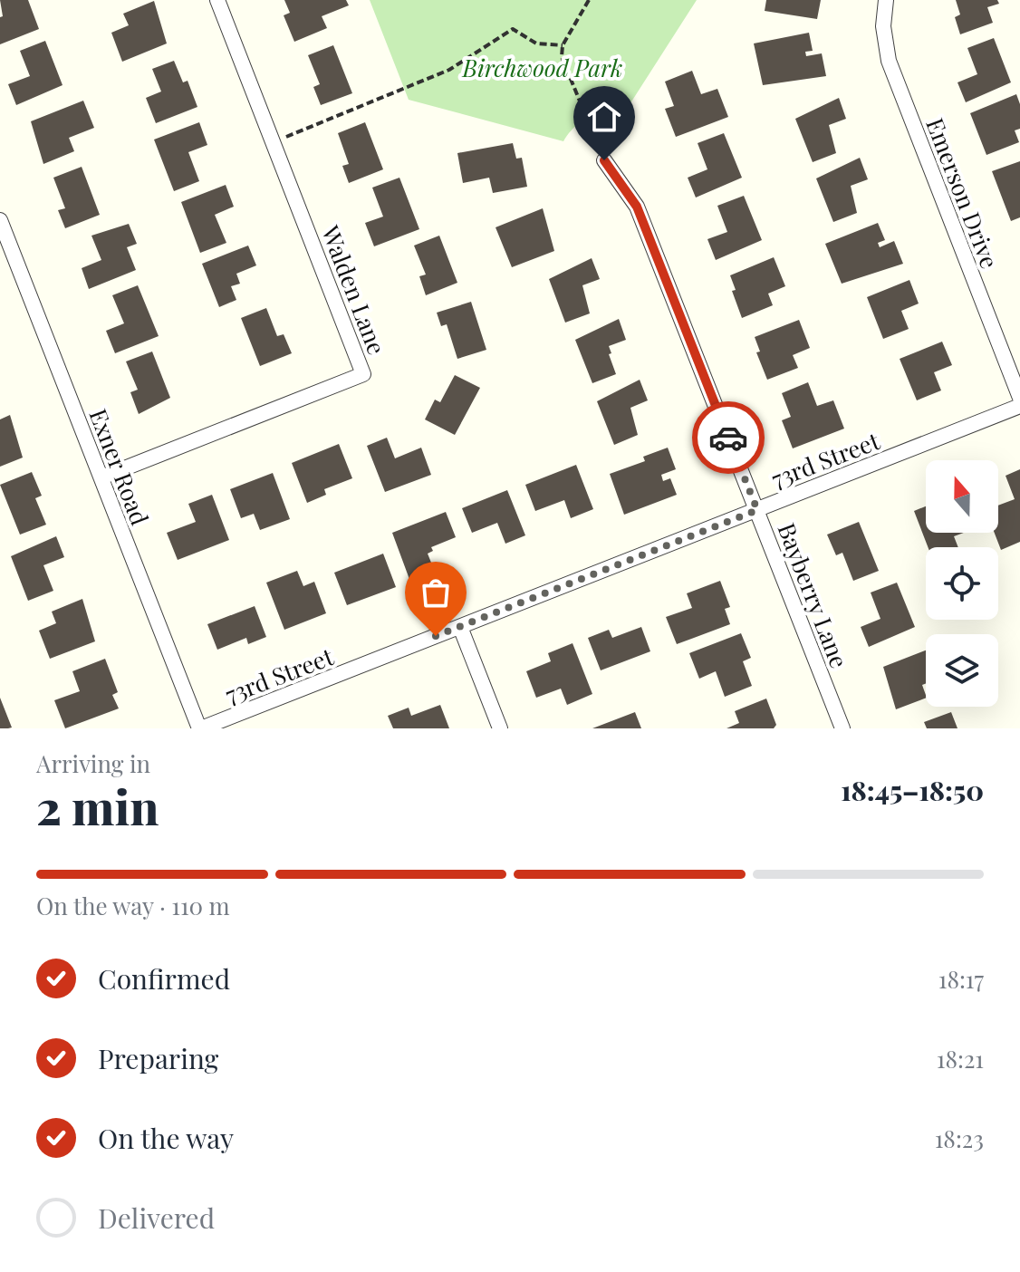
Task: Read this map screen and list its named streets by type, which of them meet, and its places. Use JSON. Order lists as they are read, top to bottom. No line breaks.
{"streets":{"street":["Emerson Drive","Walden Lane","73rd Street","Exner Road","Bayberry Lane"]},"crossings":[["Walden Lane","Exner Road"],["73rd Street","Exner Road"],["73rd Street","Bayberry Lane"]],"parks":["Birchwood Park"],"north":"top","page":{"heading":["2 min","Arriving in","18:45–18:50"],"bar":"On the way · 110 m","list":[["Confirmed","18:17"],["Preparing","18:21"],["On the way","18:23"],"Delivered"]}}
